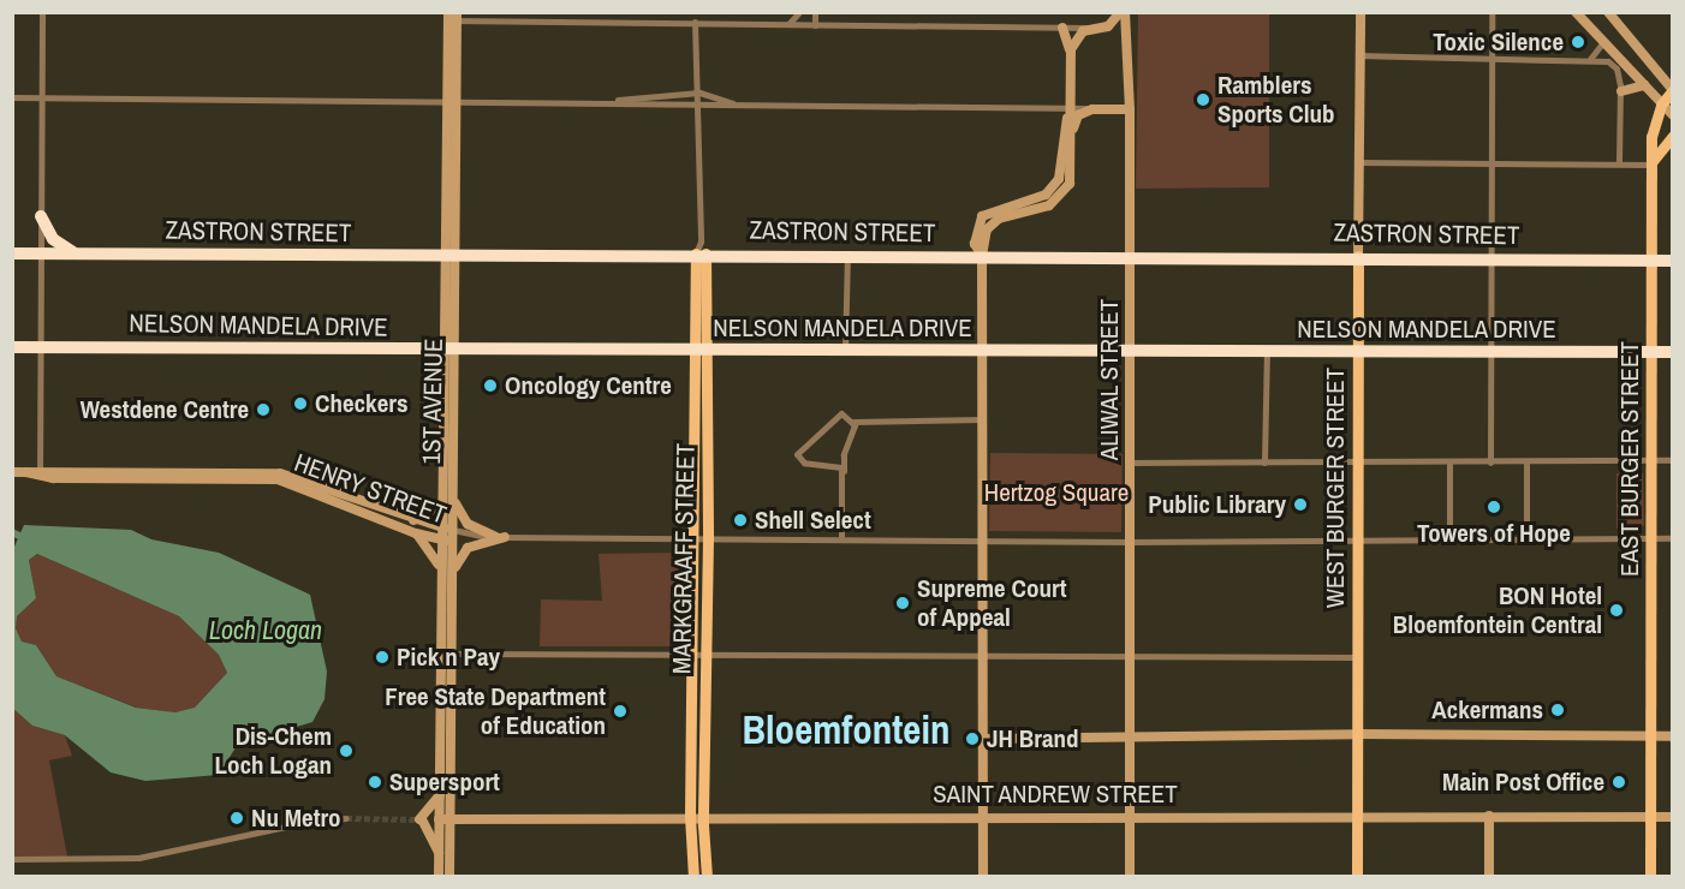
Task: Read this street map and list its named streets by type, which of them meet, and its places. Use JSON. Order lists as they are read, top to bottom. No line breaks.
{"streets":{"highway":["ZASTRON STREET","NELSON MANDELA DRIVE"],"main road":["EAST BURGER STREET","WEST BURGER STREET","MARKGRAAFF STREET"],"street":["ALIWAL STREET","1ST AVENUE","HENRY STREET","SAINT ANDREW STREET"]},"crossings":[["ZASTRON STREET","ALIWAL STREET"],["ZASTRON STREET","1ST AVENUE"],["ZASTRON STREET","EAST BURGER STREET"],["ZASTRON STREET","WEST BURGER STREET"],["ZASTRON STREET","MARKGRAAFF STREET"],["NELSON MANDELA DRIVE","ALIWAL STREET"],["NELSON MANDELA DRIVE","1ST AVENUE"],["NELSON MANDELA DRIVE","EAST BURGER STREET"],["NELSON MANDELA DRIVE","WEST BURGER STREET"],["NELSON MANDELA DRIVE","MARKGRAAFF STREET"],["ALIWAL STREET","SAINT ANDREW STREET"],["1ST AVENUE","HENRY STREET"],["1ST AVENUE","SAINT ANDREW STREET"],["EAST BURGER STREET","SAINT ANDREW STREET"],["WEST BURGER STREET","SAINT ANDREW STREET"],["MARKGRAAFF STREET","SAINT ANDREW STREET"]],"districts":["Bloemfontein"],"water":["Loch Logan"],"parks":["Hertzog Square"],"places":["Toxic Silence","Ramblers Sports Club","Oncology Centre","Checkers","Westdene Centre","Public Library","Towers of Hope","Shell Select","Supreme Court of Appeal","BON Hotel Bloemfontein Central","Pick n Pay","Ackermans","Free State Department of Education","JH Brand","Dis-Chem Loch Logan","Supersport","Main Post Office","Nu Metro"]}
